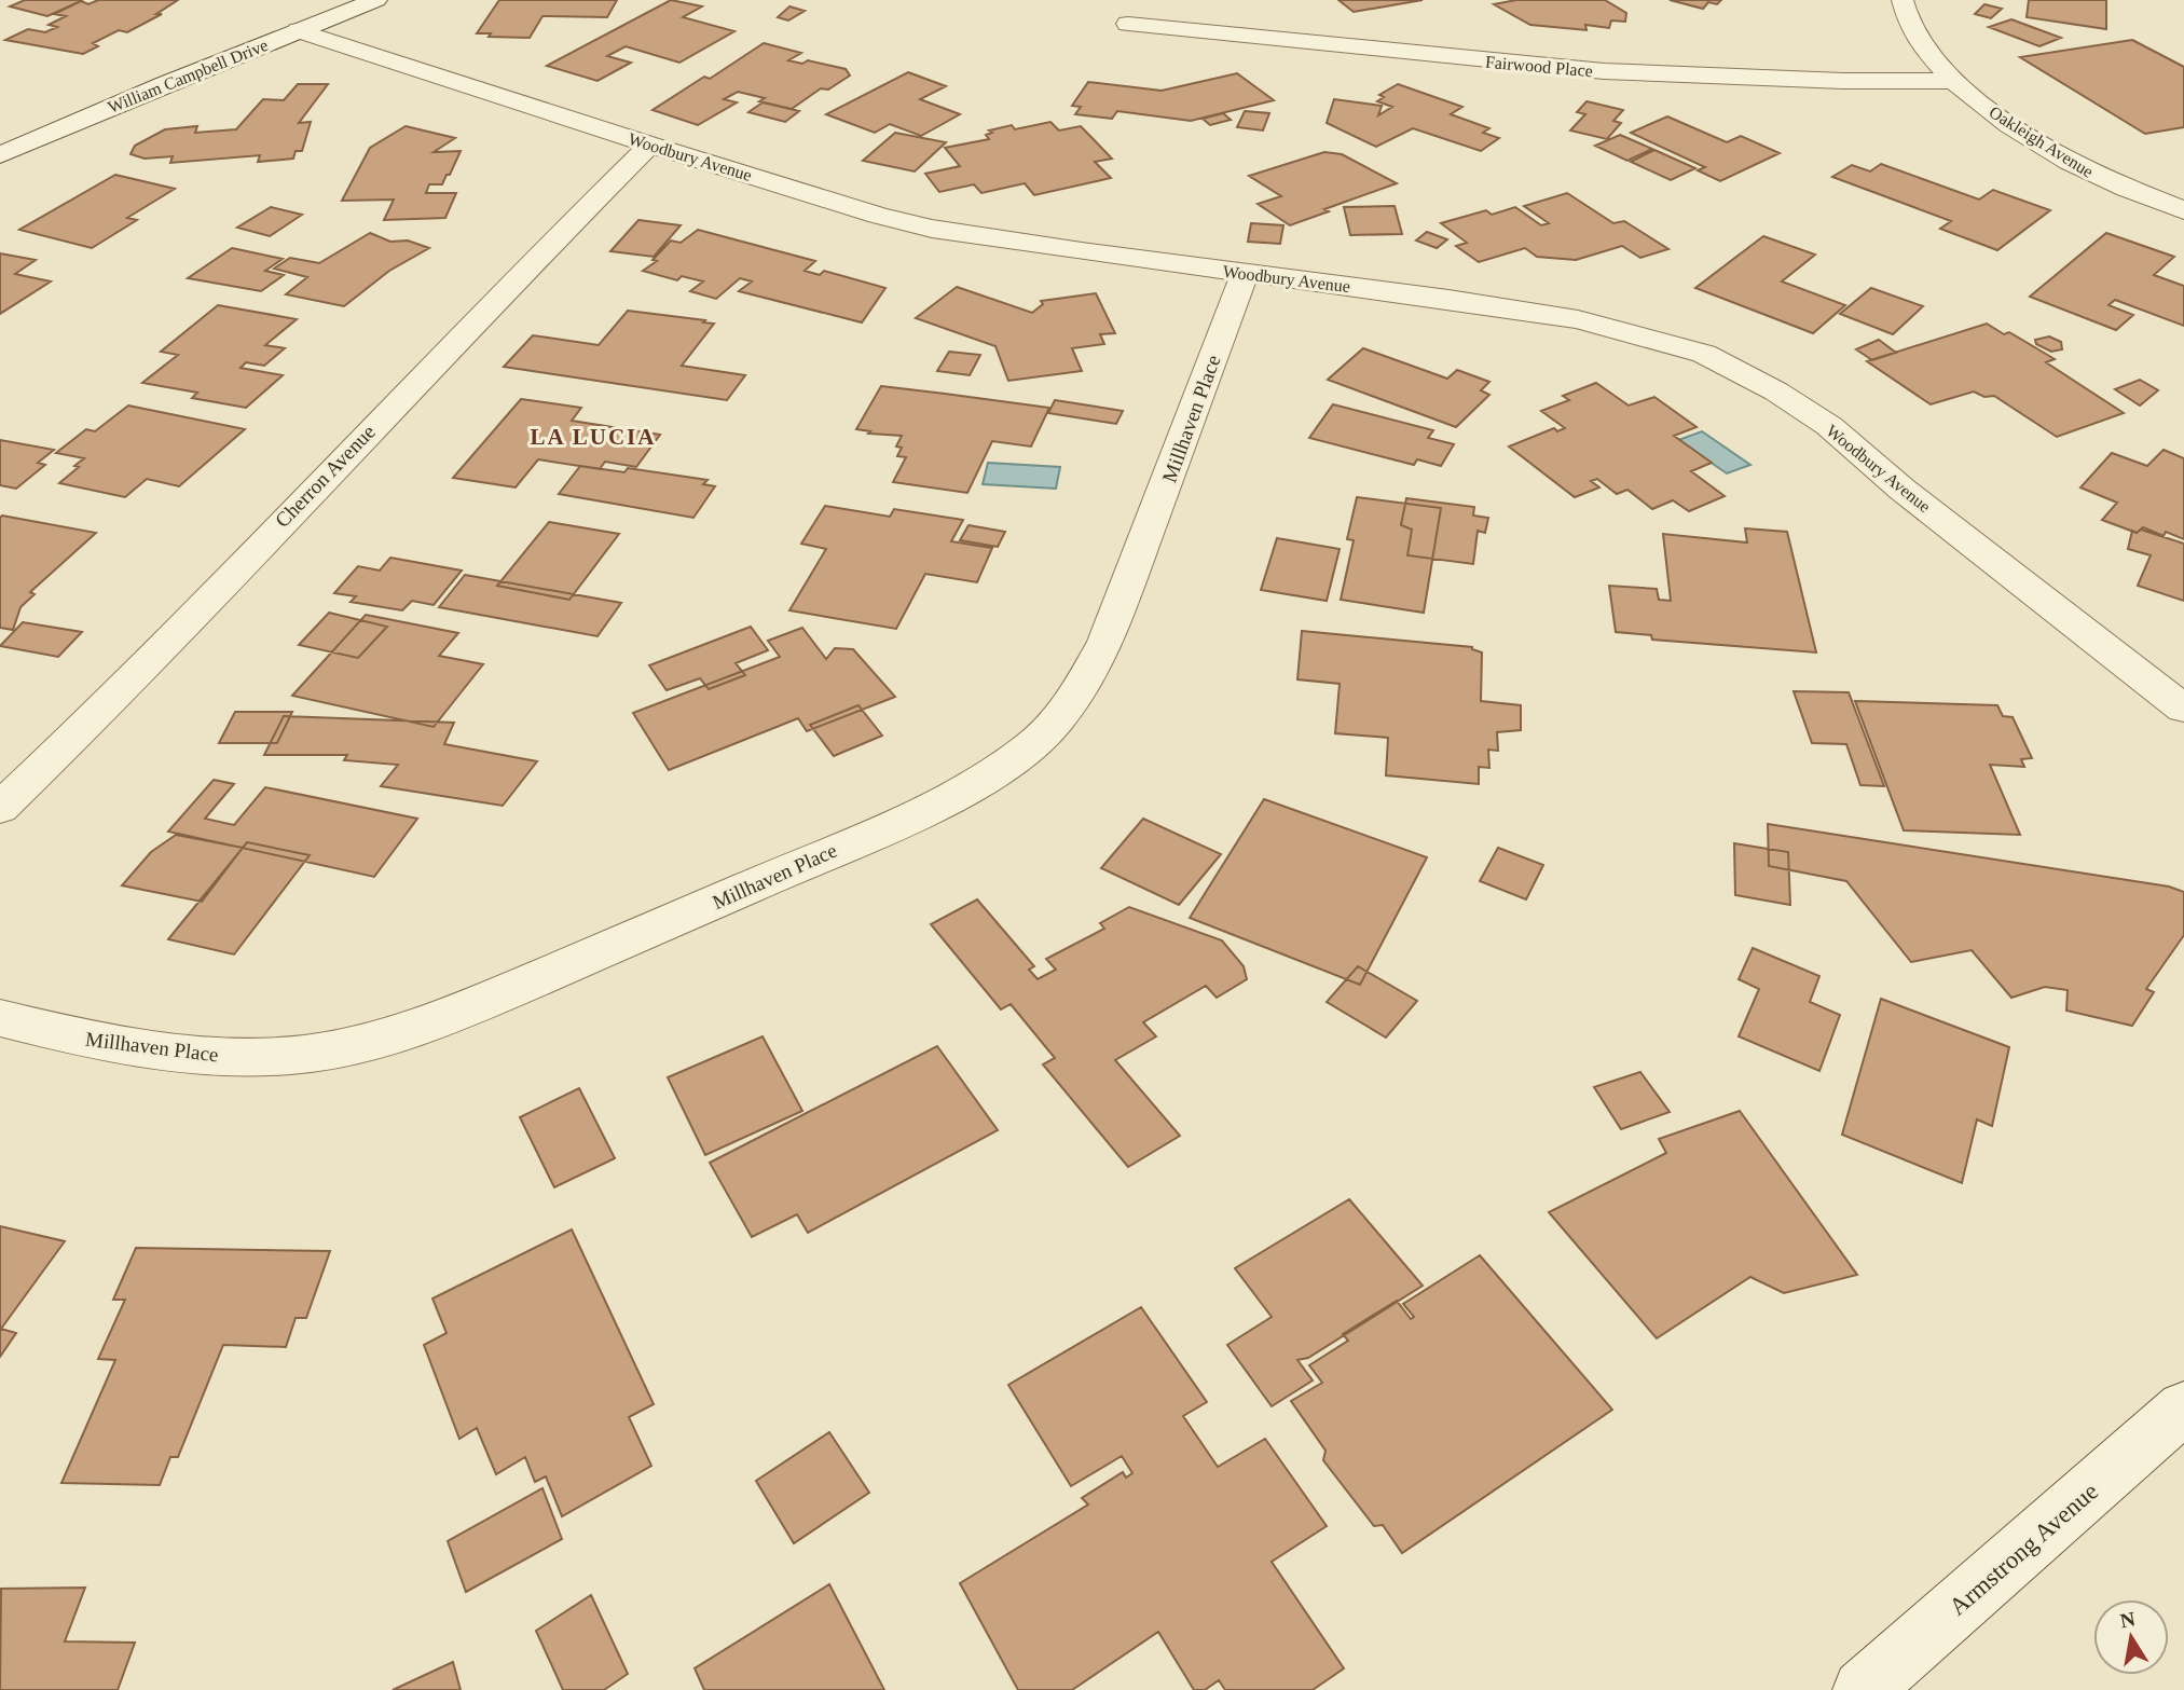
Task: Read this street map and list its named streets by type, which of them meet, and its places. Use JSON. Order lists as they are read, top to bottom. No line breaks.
{"streets":{"street":["Fairwood Place","William Campbell Drive","Oakleigh Avenue","Woodbury Avenue","Millhaven Place","Cherron Avenue","Armstrong Avenue"]},"crossings":[["Fairwood Place","Oakleigh Avenue"],["William Campbell Drive","Woodbury Avenue"],["Woodbury Avenue","Millhaven Place"],["Woodbury Avenue","Cherron Avenue"]],"districts":["LA LUCIA"],"north":"top"}
